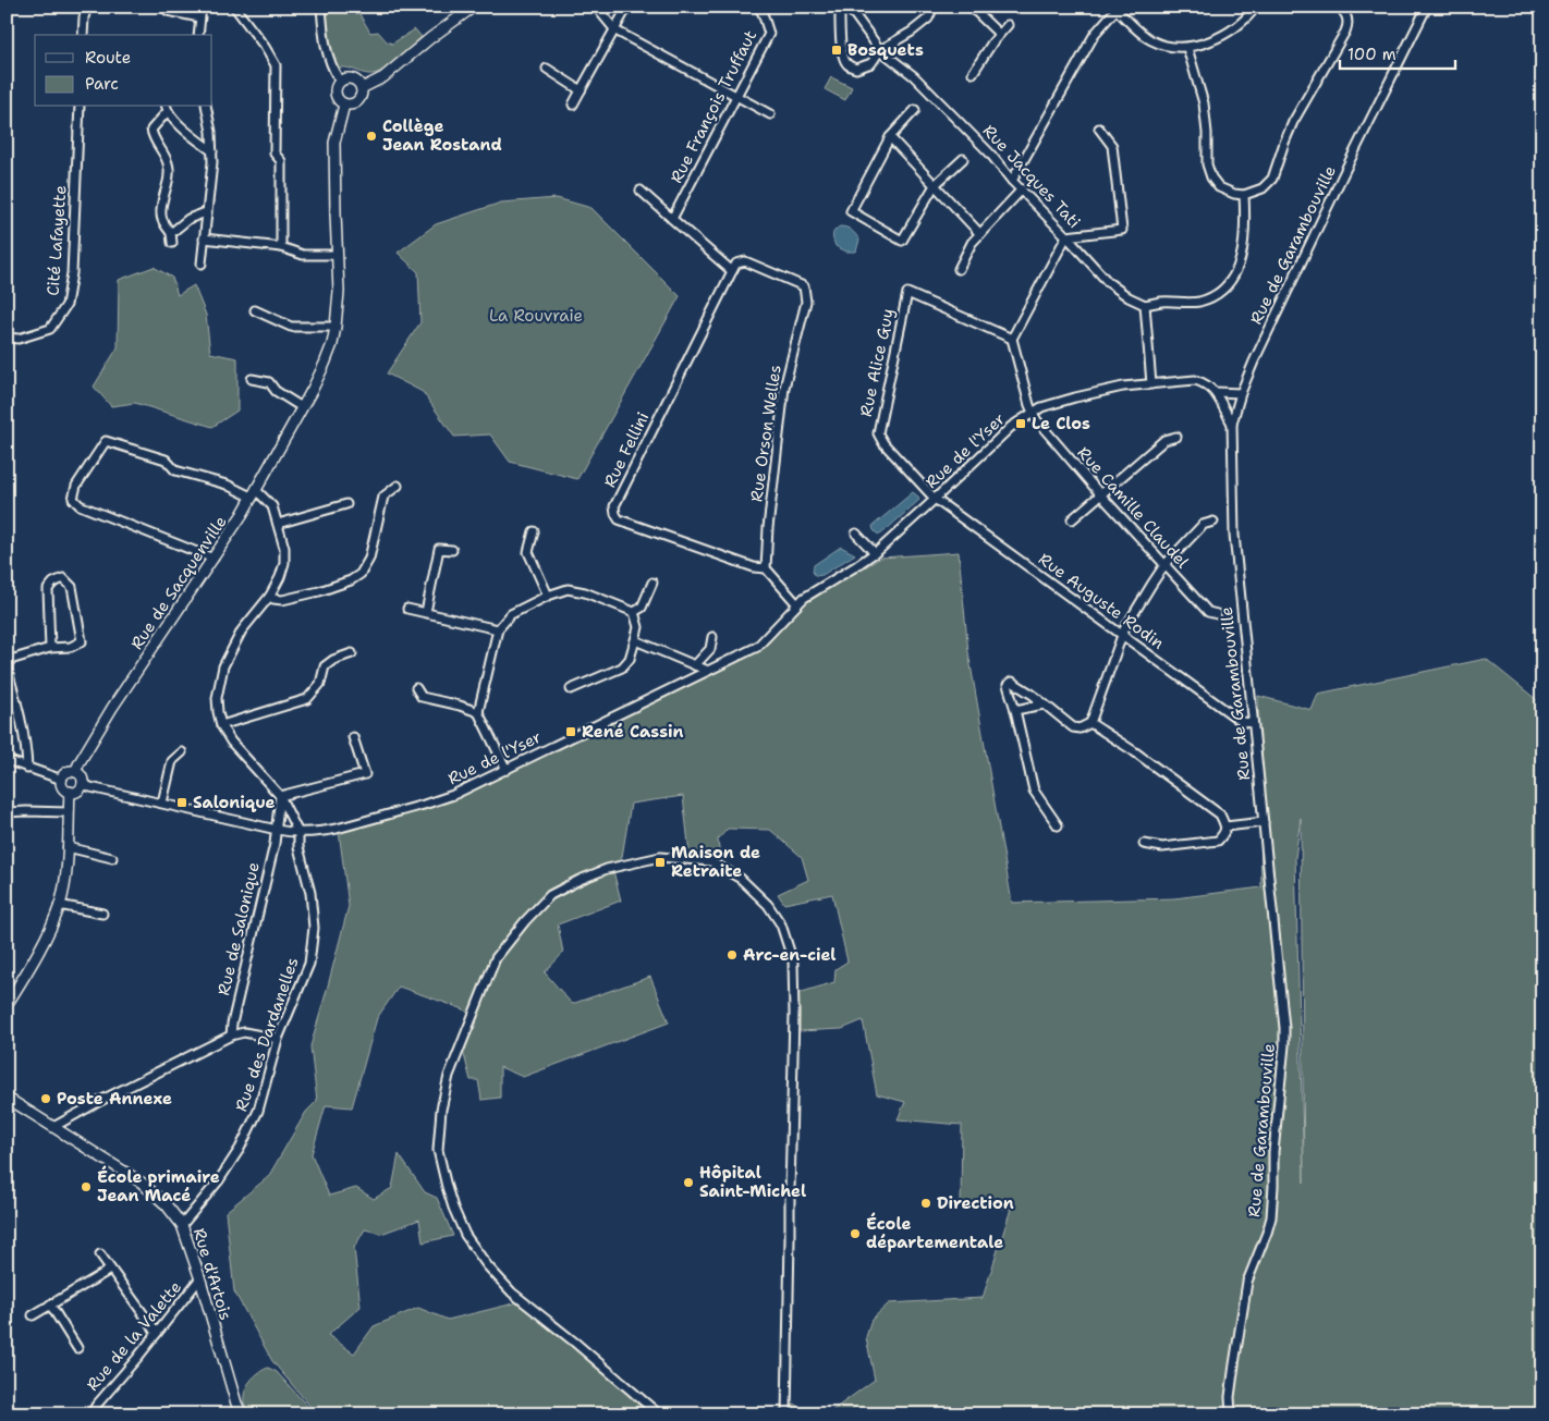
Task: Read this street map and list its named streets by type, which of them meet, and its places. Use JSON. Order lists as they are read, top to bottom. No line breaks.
{"streets":{"street":["Rue François Truffaut","Rue Jacques Tati","Cité Lafayette","Rue de Garambouville","Rue Alice Guy","Rue Orson Welles","Rue Fellini","Rue de l'Yser","Rue Camille Claudel","Rue de Sacquenville","Rue Auguste Rodin","Rue de Salonique","Rue des Dardanelles","Rue d'Artois","Rue de la Valette"]},"crossings":[["Rue de Garambouville","Rue de l'Yser"],["Rue de Garambouville","Rue Auguste Rodin"],["Rue Alice Guy","Rue de l'Yser"],["Rue Alice Guy","Rue Camille Claudel"],["Rue Alice Guy","Rue Auguste Rodin"],["Rue Orson Welles","Rue Fellini"],["Rue de l'Yser","Rue Camille Claudel"],["Rue de l'Yser","Rue de Sacquenville"],["Rue de l'Yser","Rue Auguste Rodin"],["Rue de l'Yser","Rue de Salonique"],["Rue de l'Yser","Rue des Dardanelles"],["Rue de Salonique","Rue des Dardanelles"],["Rue des Dardanelles","Rue d'Artois"],["Rue d'Artois","Rue de la Valette"]],"parks":["La Rouvraie"],"places":{"transit":["Bosquets","Le Clos","René Cassin","Salonique","Maison de Retraite"],"other":["Collège Jean Rostand","Arc-en-ciel","Poste Annexe","Hôpital Saint-Michel","École primaire Jean Macé","Direction","École départementale"]},"legend":["Route","Parc"],"scale_bar":"100 m"}
